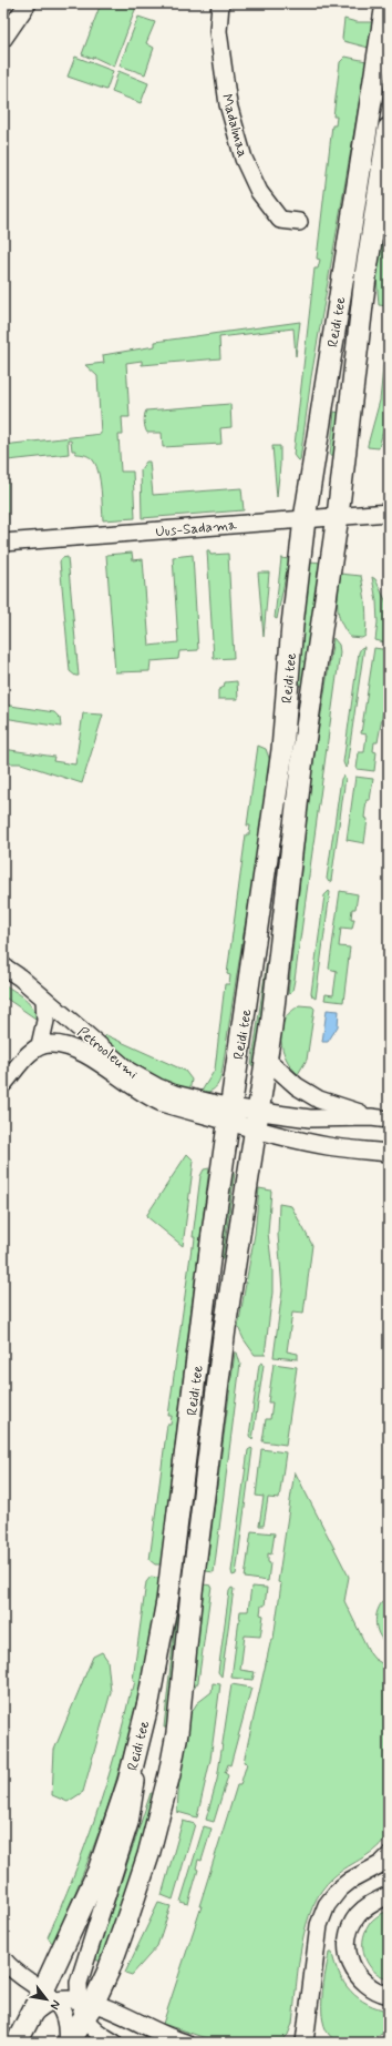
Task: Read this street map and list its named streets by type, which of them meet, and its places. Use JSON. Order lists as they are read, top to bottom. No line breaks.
{"streets":{"main road":["Reidi tee"],"street":["Madalmaa","Uus-Sadama","Petrooleumi"]},"crossings":[["Reidi tee","Uus-Sadama"],["Reidi tee","Petrooleumi"]],"north":"bottom right"}
